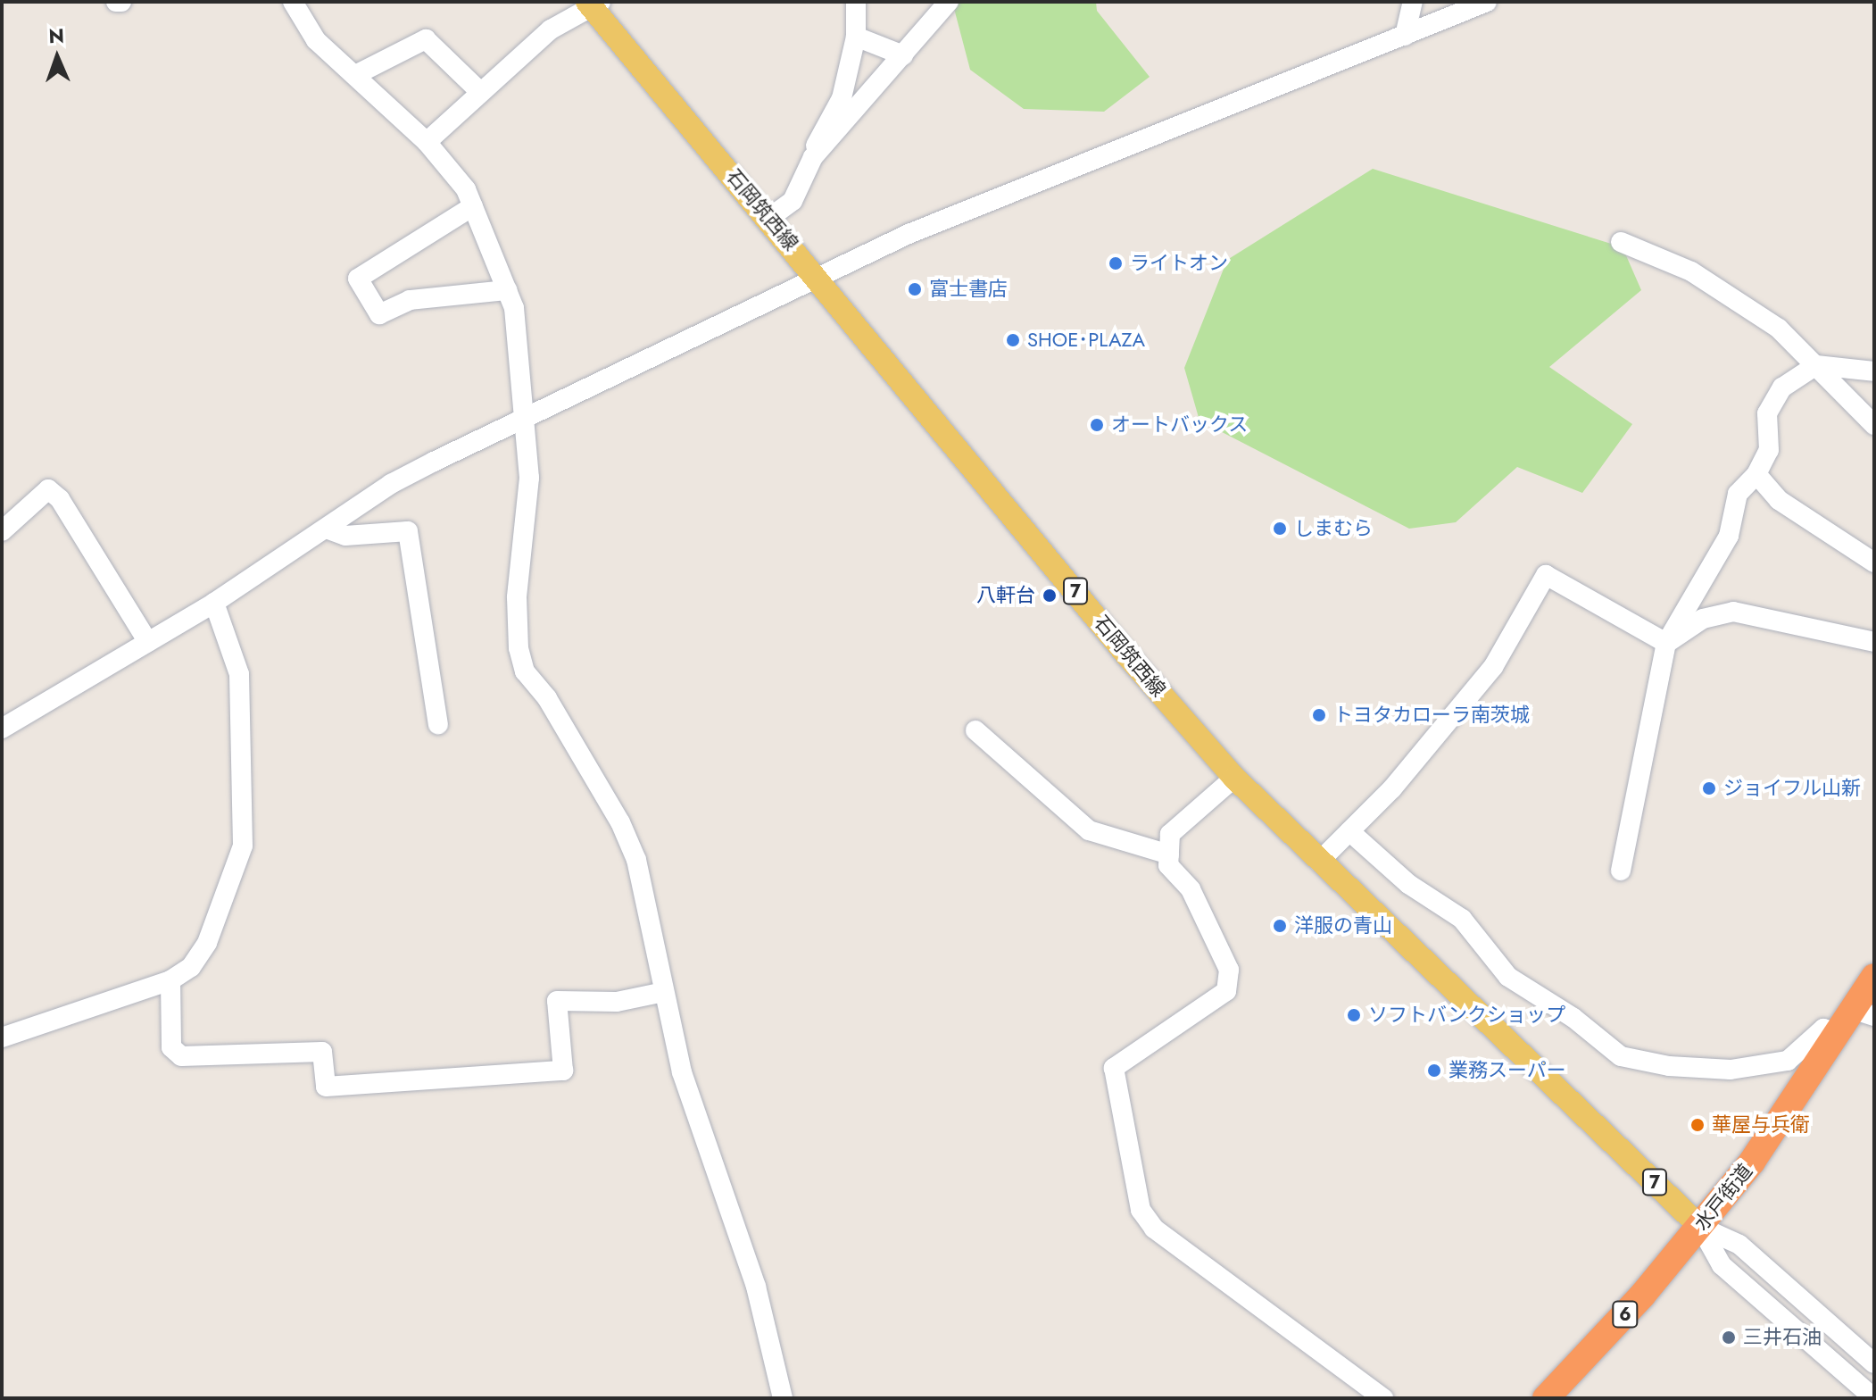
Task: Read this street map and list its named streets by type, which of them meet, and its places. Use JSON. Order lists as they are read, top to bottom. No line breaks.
{"streets":{"highway":["水戸街道","6"],"main road":["石岡筑西線","7"]},"crossings":[["石岡筑西線","水戸街道"]],"places":["ライトオン","富士書店","SHOE･PLAZA","オートバックス","しまむら","八軒台","トヨタカローラ南茨城","ジョイフル山新","洋服の青山","ソフトバンクショップ","業務スーパー","華屋与兵衛","三井石油"],"north":"top"}
